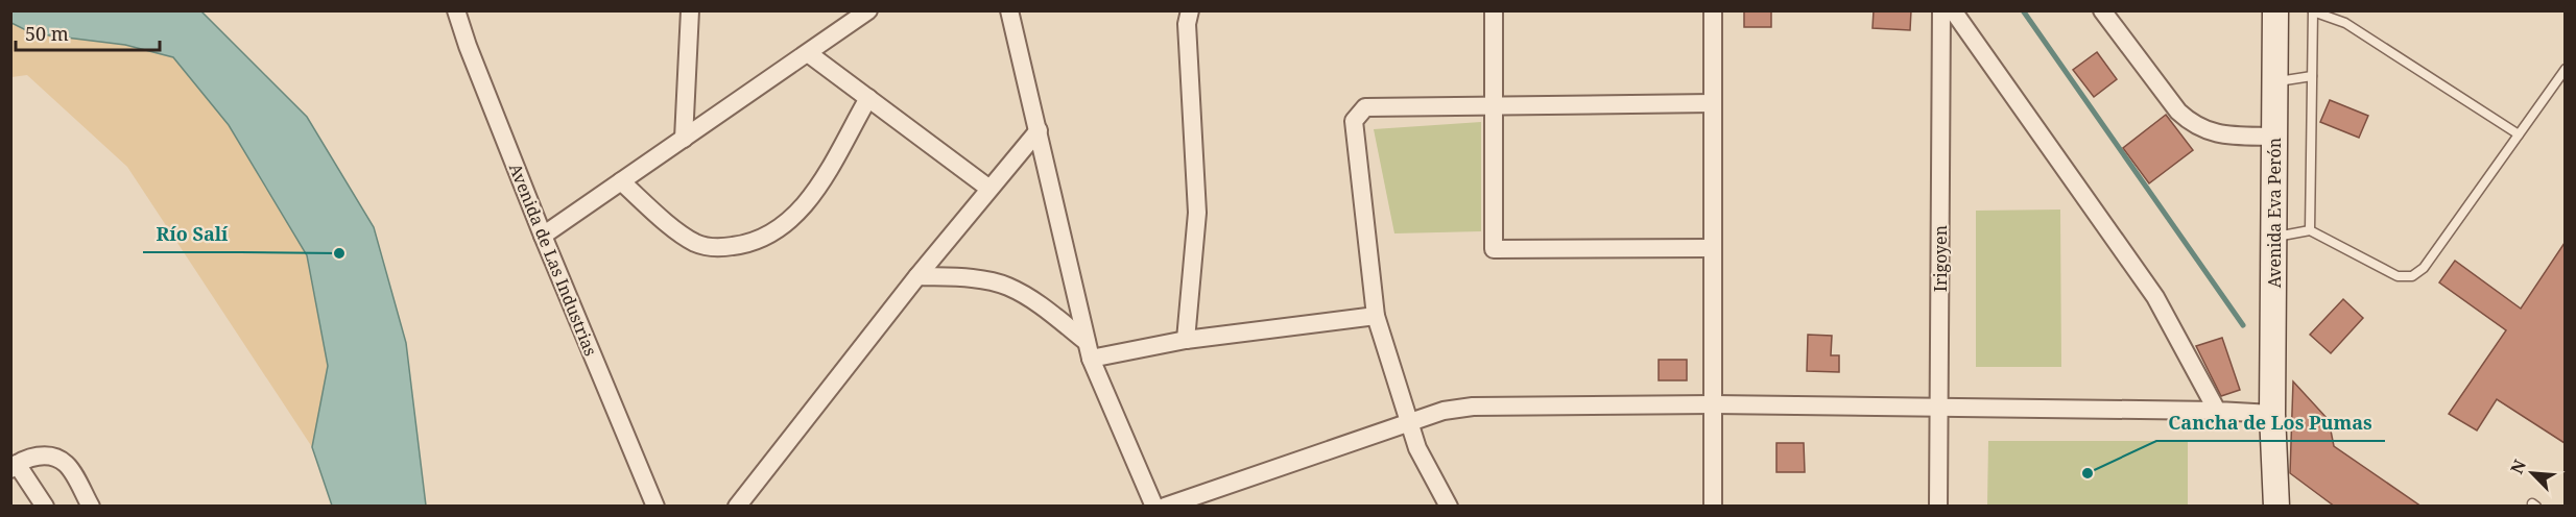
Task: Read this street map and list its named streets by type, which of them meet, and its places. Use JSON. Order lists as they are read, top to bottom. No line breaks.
{"streets":{"main road":["Avenida Eva Perón"],"street":["Irigoyen","Avenida de Las Industrias"]},"places":["Río Salí","Cancha de Los Pumas"],"scale_bar":"50 m","north":"top left"}
